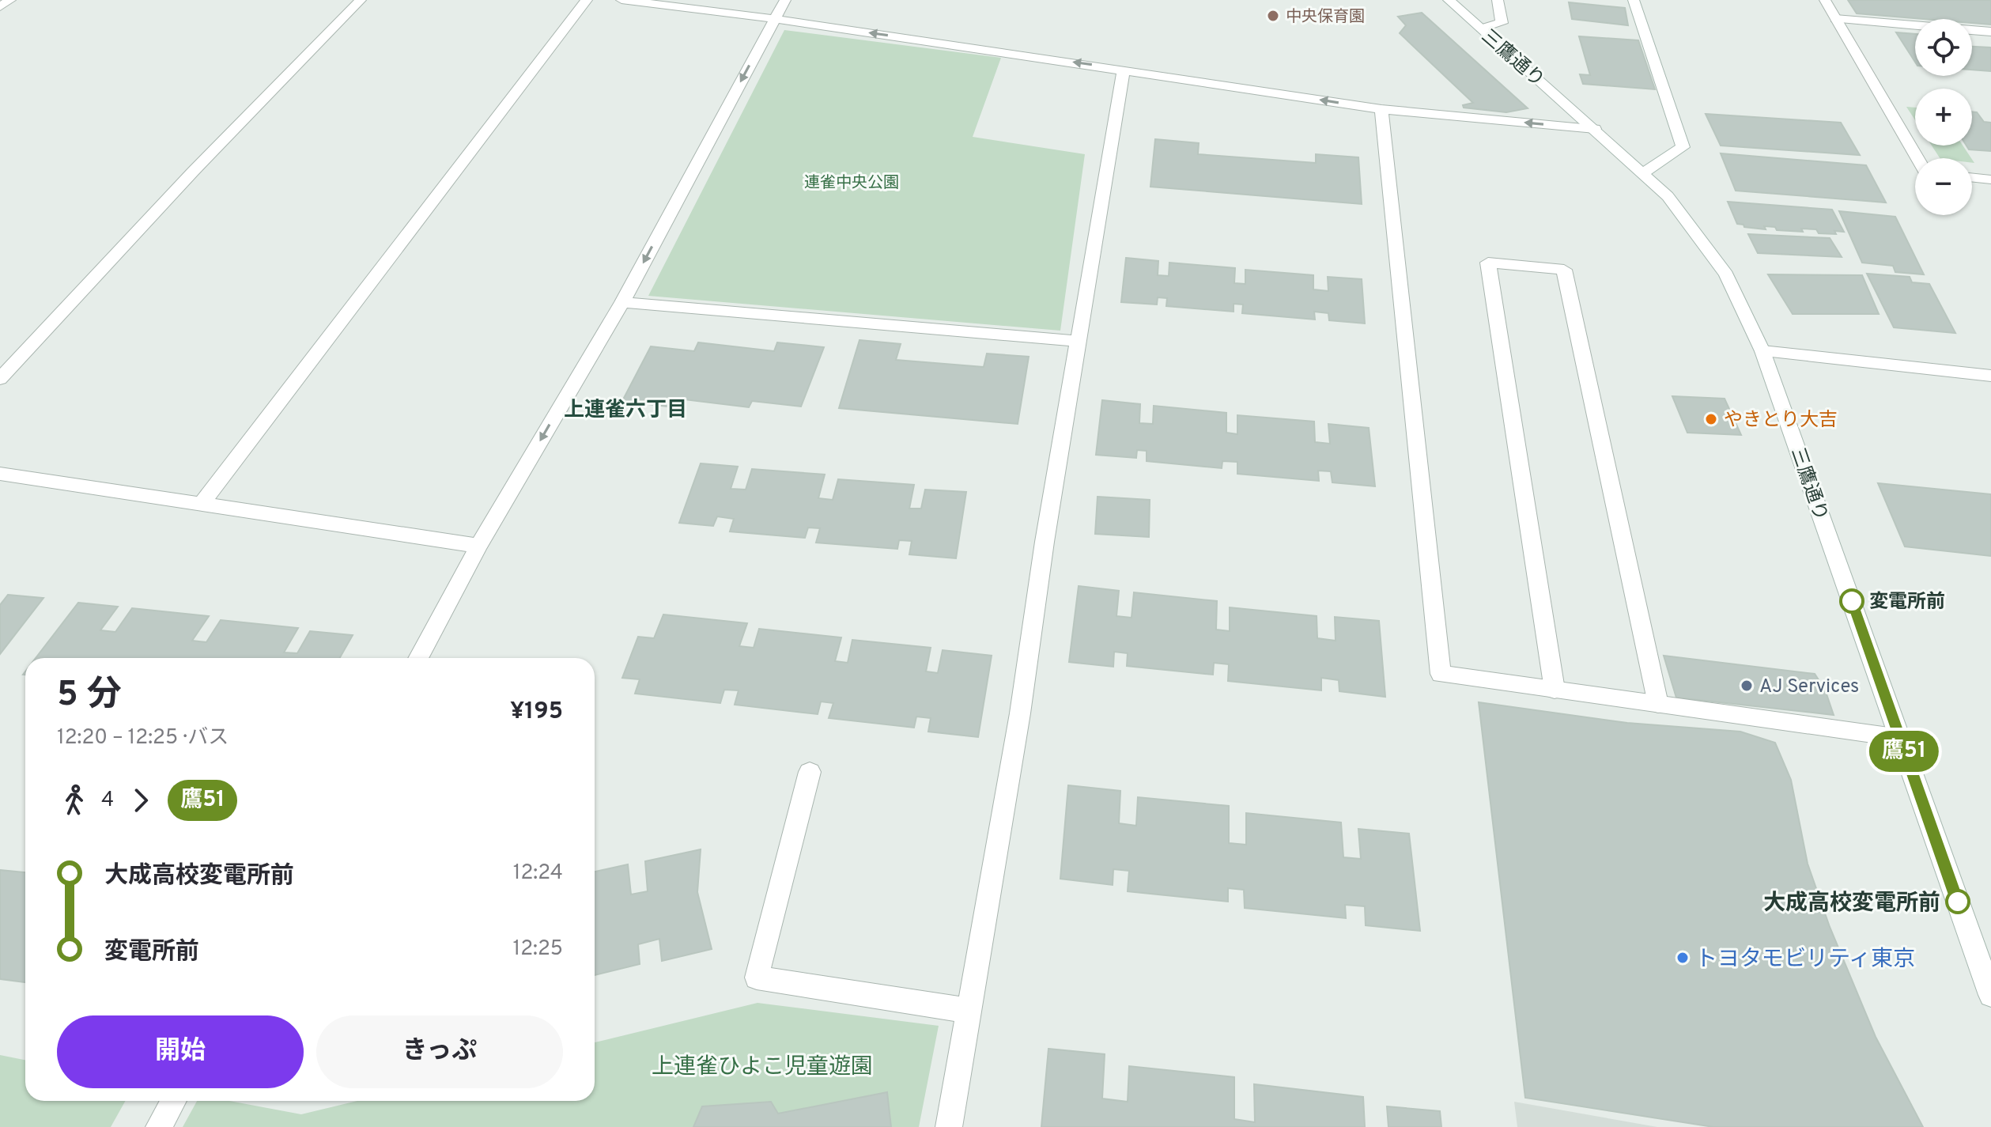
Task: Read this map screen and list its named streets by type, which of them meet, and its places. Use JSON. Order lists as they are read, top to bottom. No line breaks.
{"streets":{"street":["三鷹通り"]},"districts":["上連雀六丁目"],"parks":["連雀中央公園","上連雀ひよこ児童遊園"],"places":["中央保育園","やきとり大吉","変電所前","AJ Services","大成高校変電所前","トヨタモビリティ東京"],"lines":["bus line 鷹51"],"page":{"on_map":"鷹51","map_buttons":["+","−"],"heading":["5 分","12:20 – 12:25 · バス","¥195"],"legs":["4","鷹51"],"list":[{"name":"大成高校変電所前","value":"12:24"},{"name":"変電所前","value":"12:25"}],"buttons":["開始","きっぷ"]}}
